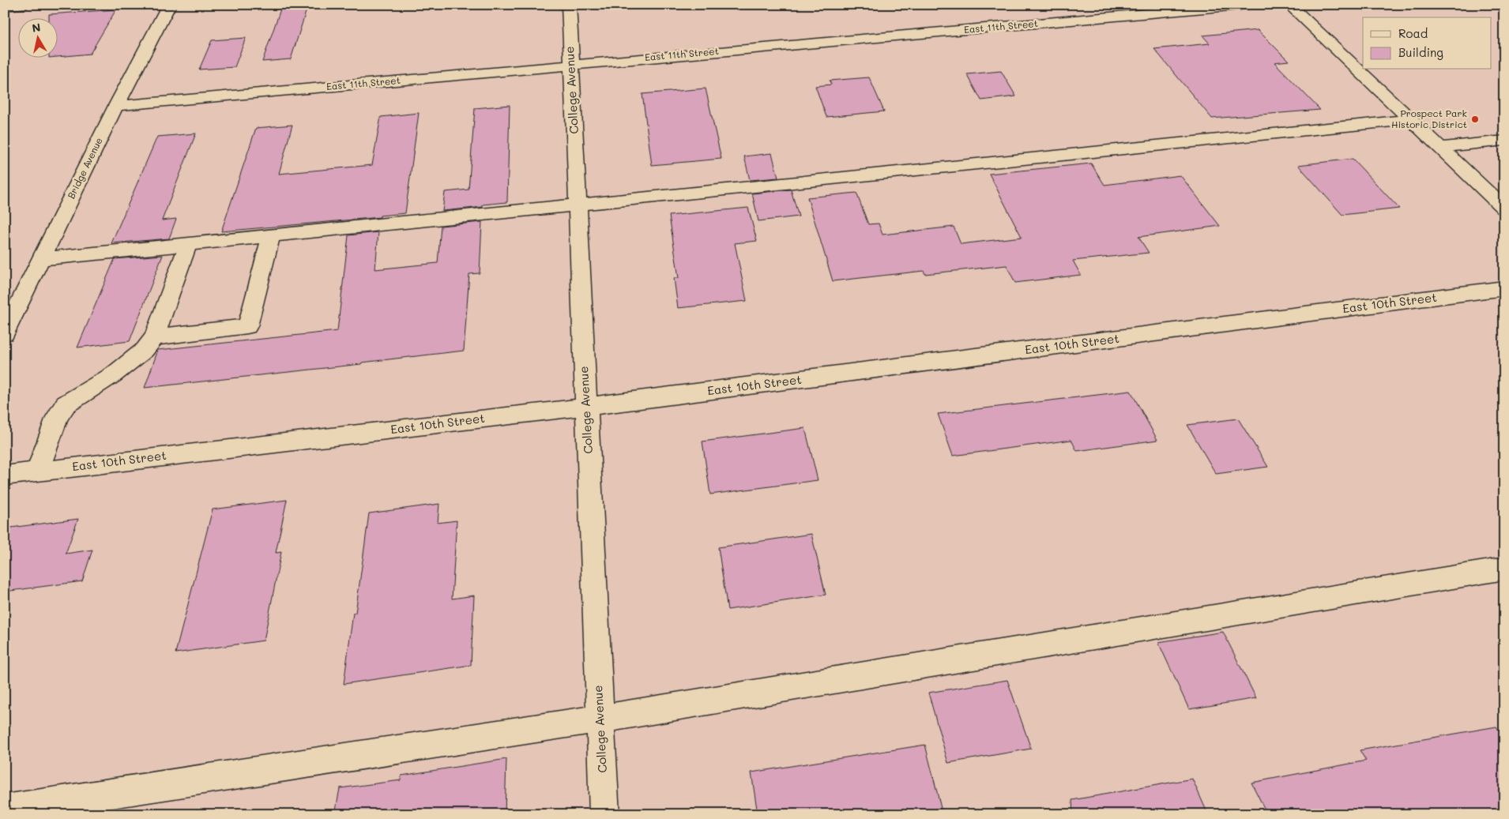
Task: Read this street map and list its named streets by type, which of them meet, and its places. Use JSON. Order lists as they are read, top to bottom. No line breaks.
{"streets":{"street":["East 11th Street","College Avenue","Bridge Avenue","East 10th Street"]},"crossings":[["East 11th Street","College Avenue"],["East 11th Street","Bridge Avenue"],["College Avenue","East 10th Street"]],"places":["Prospect Park Historic District"],"legend":["Road","Building"],"north":"top"}
